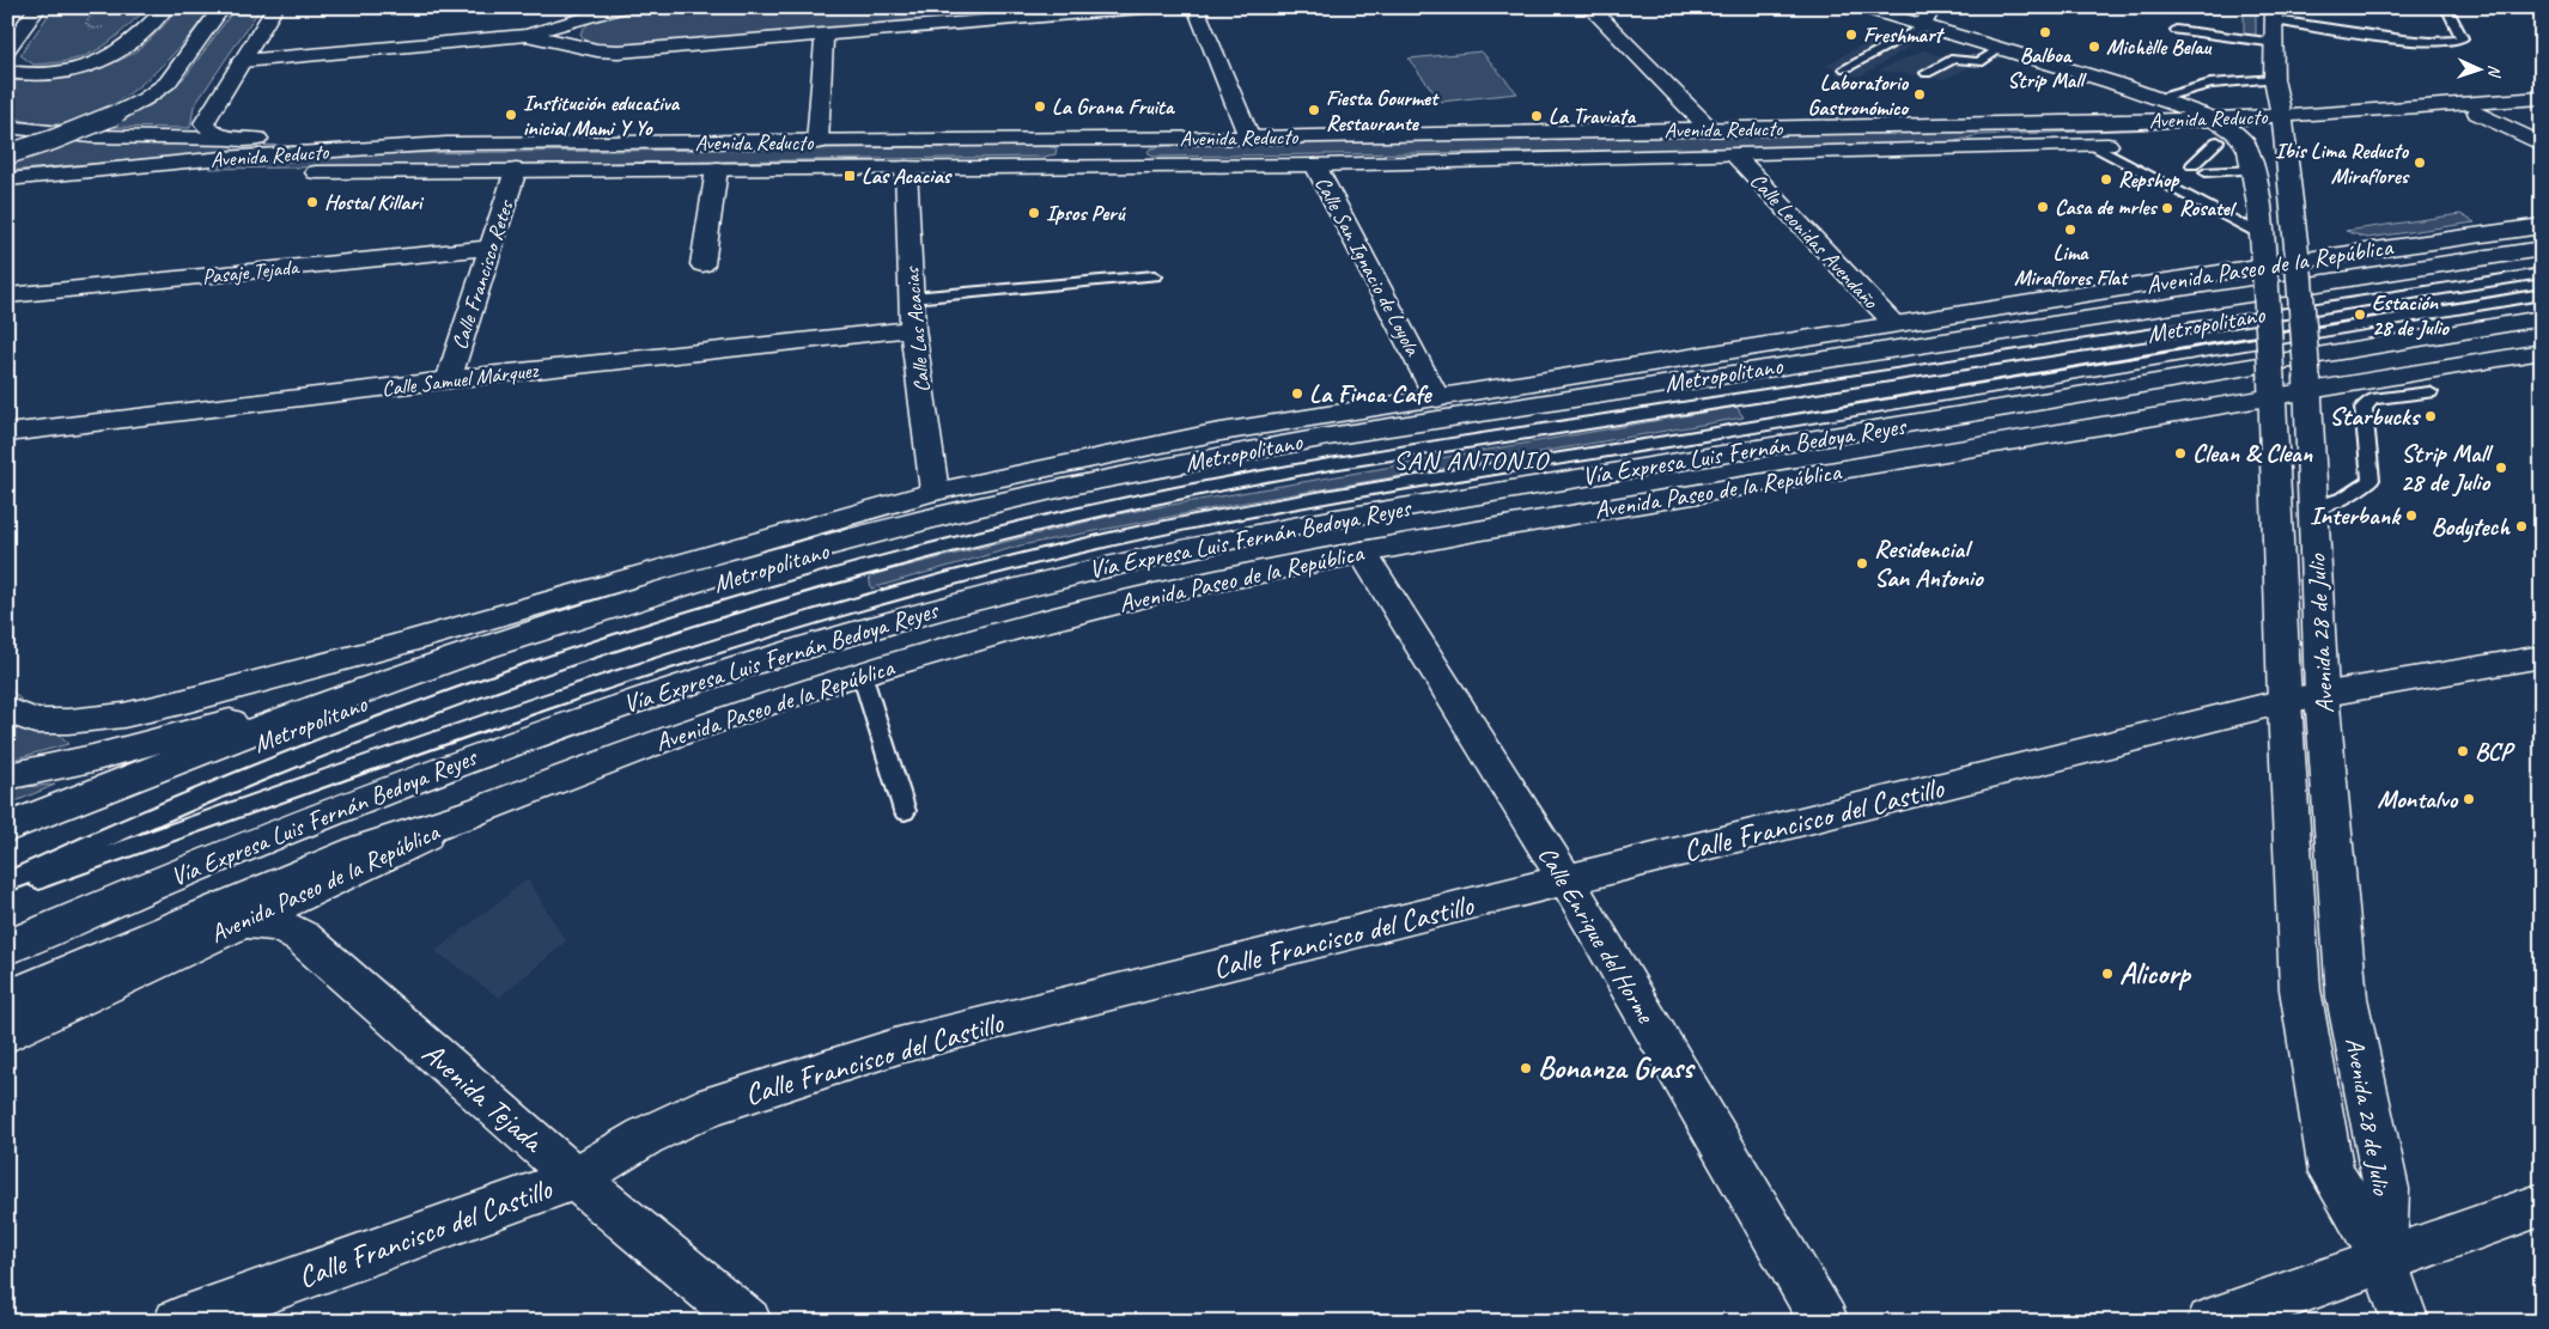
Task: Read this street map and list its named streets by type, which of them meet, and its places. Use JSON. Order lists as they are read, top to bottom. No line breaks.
{"streets":{"main road":["Avenida Reducto","Calle Leonidas Avendaño","Calle San Ignacio de Loyola","Avenida Paseo de la República","Pasaje Tejada","Calle Francisco Retes","Calle Las Acacias","Calle Samuel Márquez","Vía Expresa Luis Fernán Bedoya Reyes","Avenida 28 de Julio","Calle Francisco del Castillo","Calle Enrique del Horme","Avenida Tejada"],"lane":["Metropolitano"]},"crossings":[["Avenida Reducto","Calle Leonidas Avendaño"],["Avenida Reducto","Calle San Ignacio de Loyola"],["Avenida Reducto","Calle Francisco Retes"],["Avenida Reducto","Calle Las Acacias"],["Avenida Reducto","Avenida 28 de Julio"],["Calle Leonidas Avendaño","Avenida Paseo de la República"],["Calle San Ignacio de Loyola","Avenida Paseo de la República"],["Avenida Paseo de la República","Calle Las Acacias"],["Avenida Paseo de la República","Avenida 28 de Julio"],["Avenida Paseo de la República","Calle Enrique del Horme"],["Avenida Paseo de la República","Avenida Tejada"],["Pasaje Tejada","Calle Francisco Retes"],["Calle Francisco Retes","Calle Samuel Márquez"],["Calle Las Acacias","Calle Samuel Márquez"],["Avenida 28 de Julio","Calle Francisco del Castillo"],["Calle Francisco del Castillo","Calle Enrique del Horme"],["Calle Francisco del Castillo","Avenida Tejada"]],"districts":["SAN ANTONIO"],"places":{"other":["Balboa Strip Mall","Freshmart","Michèlle Belau","Laboratorio Gastronómico","La Grana Fruita","Fiesta Gourmet Restaurante","Institución educativa inicial Mami Y Yo","La Traviata","Ibis Lima Reducto Miraflores","Repshop","Hostal Killari","Casa de mrles","Rosatel","Ipsos Perú","Lima Miraflores Flat","Estación 28 de Julio","La Finca Cafe","Starbucks","Clean & Clean","Strip Mall 28 de Julio","Interbank","Bodytech","Residencial San Antonio","BCP","Montalvo","Alicorp","Bonanza Grass"],"transit":["Las Acacias"]},"north":"right"}
